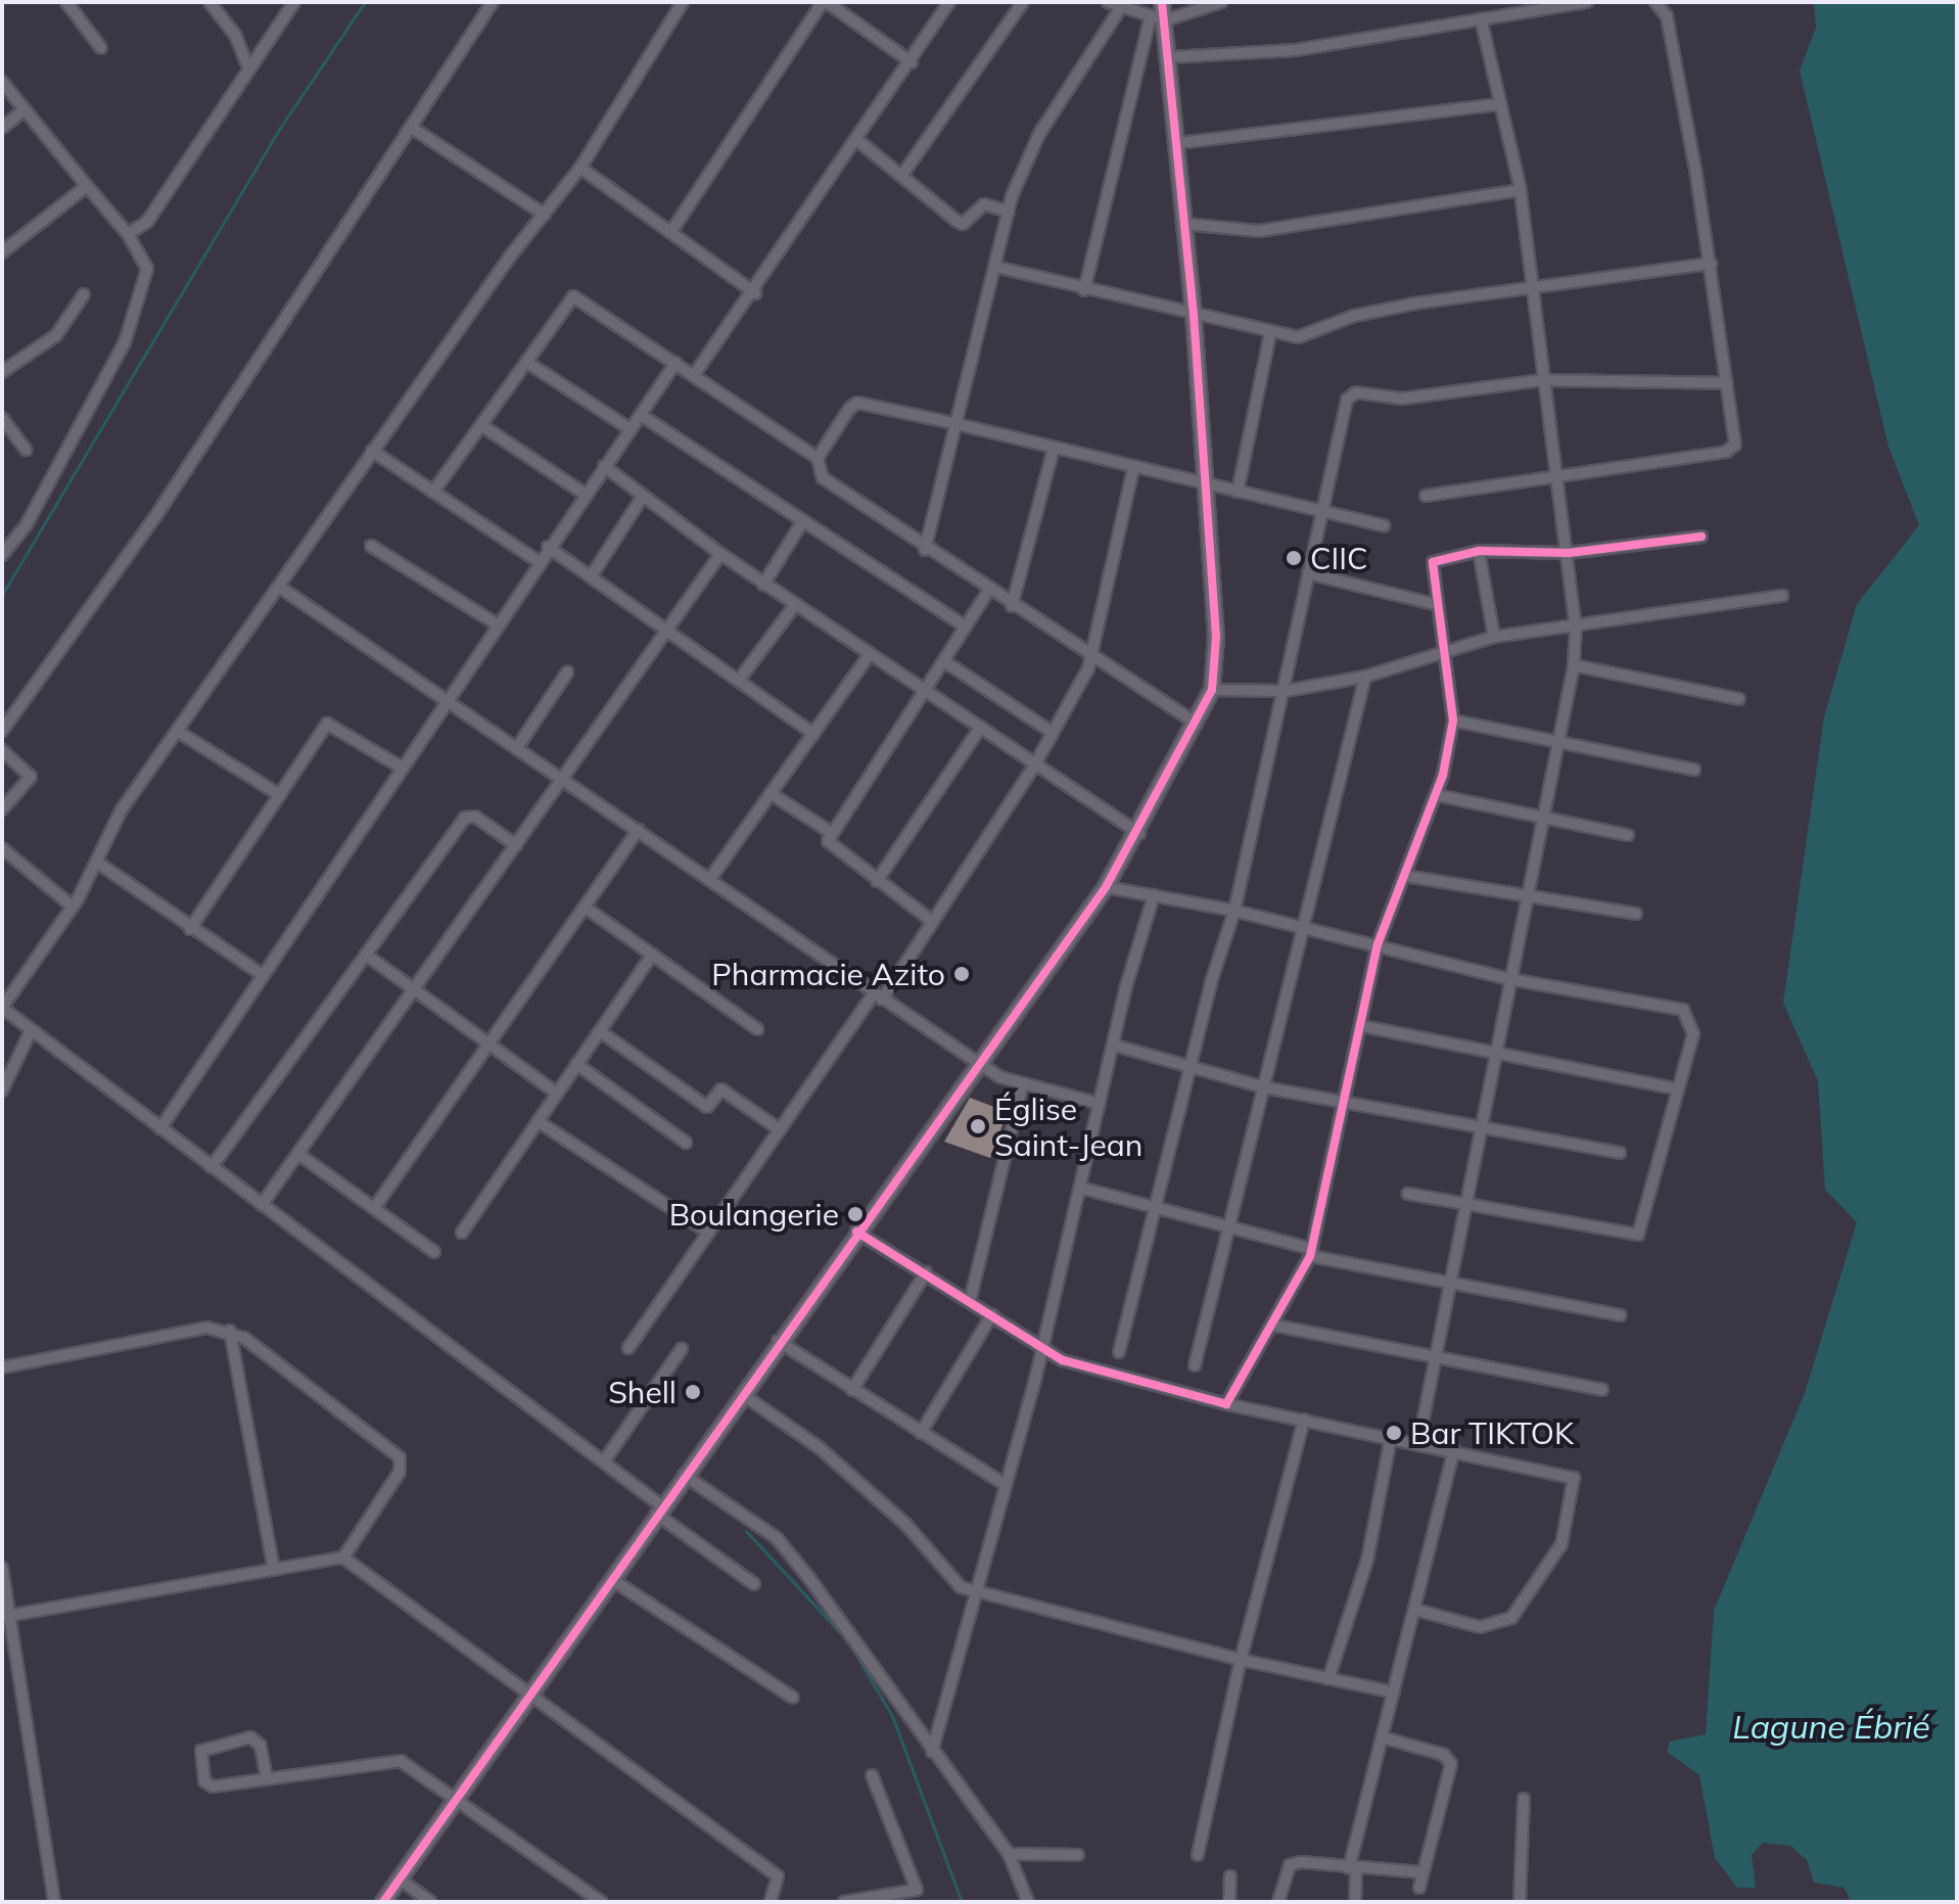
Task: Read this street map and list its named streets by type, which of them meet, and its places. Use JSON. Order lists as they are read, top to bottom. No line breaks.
{"water":["Lagune Ébrié"],"places":["CIIC","Pharmacie Azito","Église Saint-Jean","Boulangerie","Shell","Bar TIKTOK"]}
